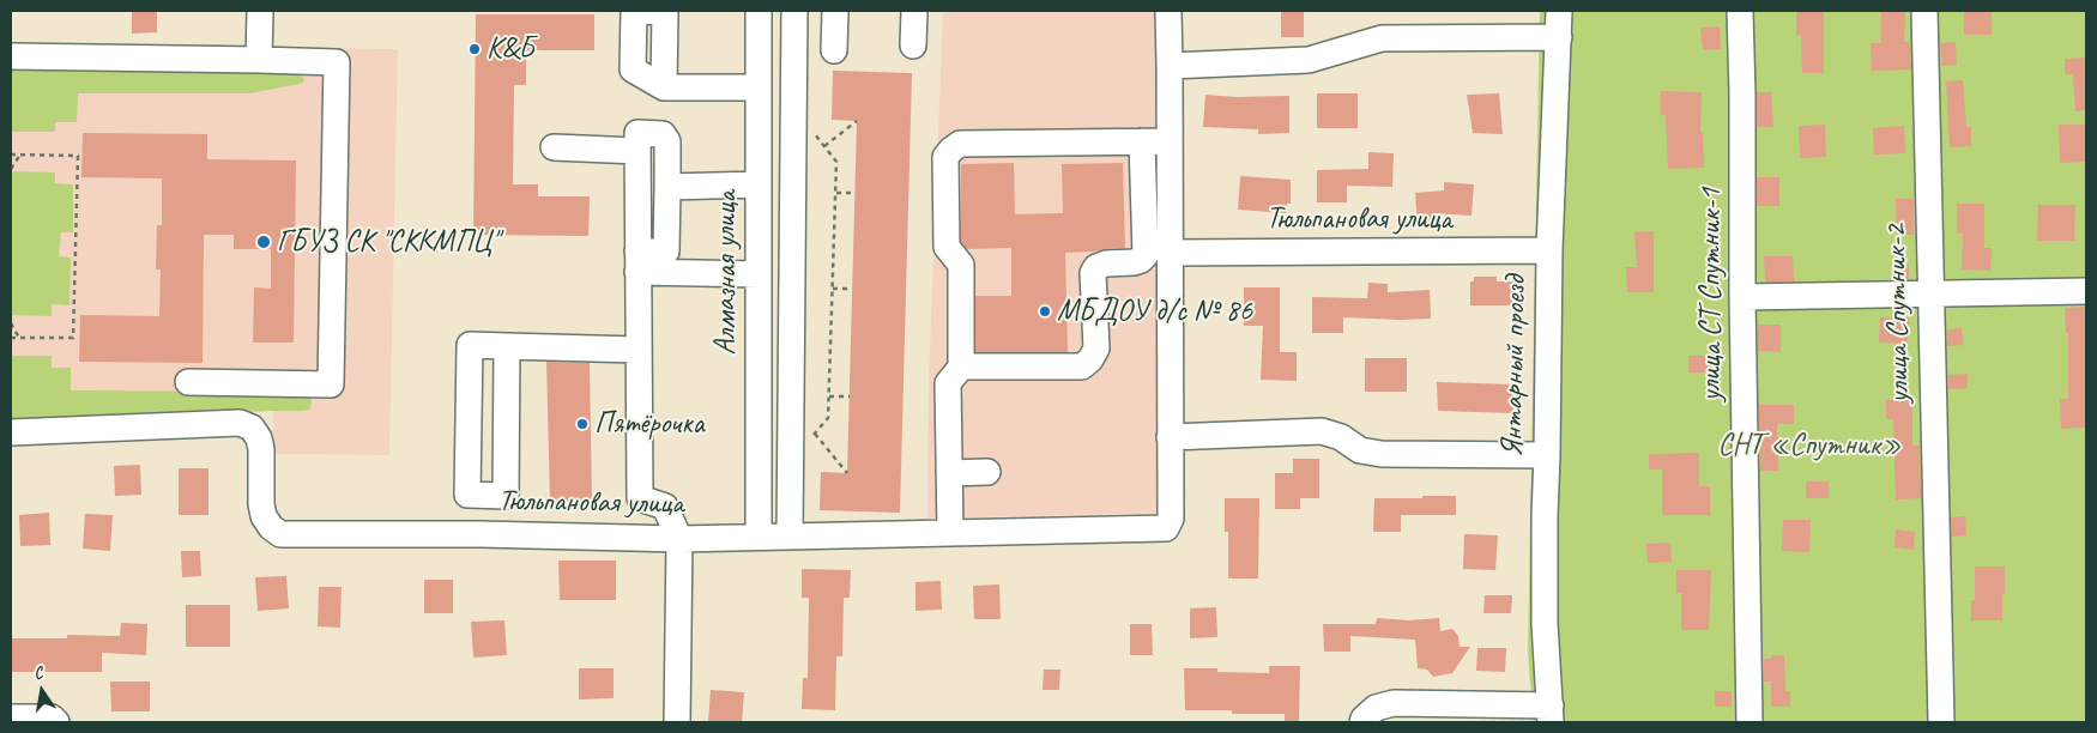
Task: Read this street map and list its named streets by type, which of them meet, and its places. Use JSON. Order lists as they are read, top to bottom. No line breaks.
{"streets":{"street":["Тюльпановая улица","Алмазная улица","улица СТ Спутник-1","улица Спутник-2","Янтарный проезд"]},"crossings":[["Тюльпановая улица","Алмазная улица"],["Тюльпановая улица","Янтарный проезд"]],"parks":["СНТ «Спутник»"],"places":["К&Б","ГБУЗ СК \"СККМПЦ\"","МБДОУ д/с № 86","Пятёрочка"],"north":"top"}
